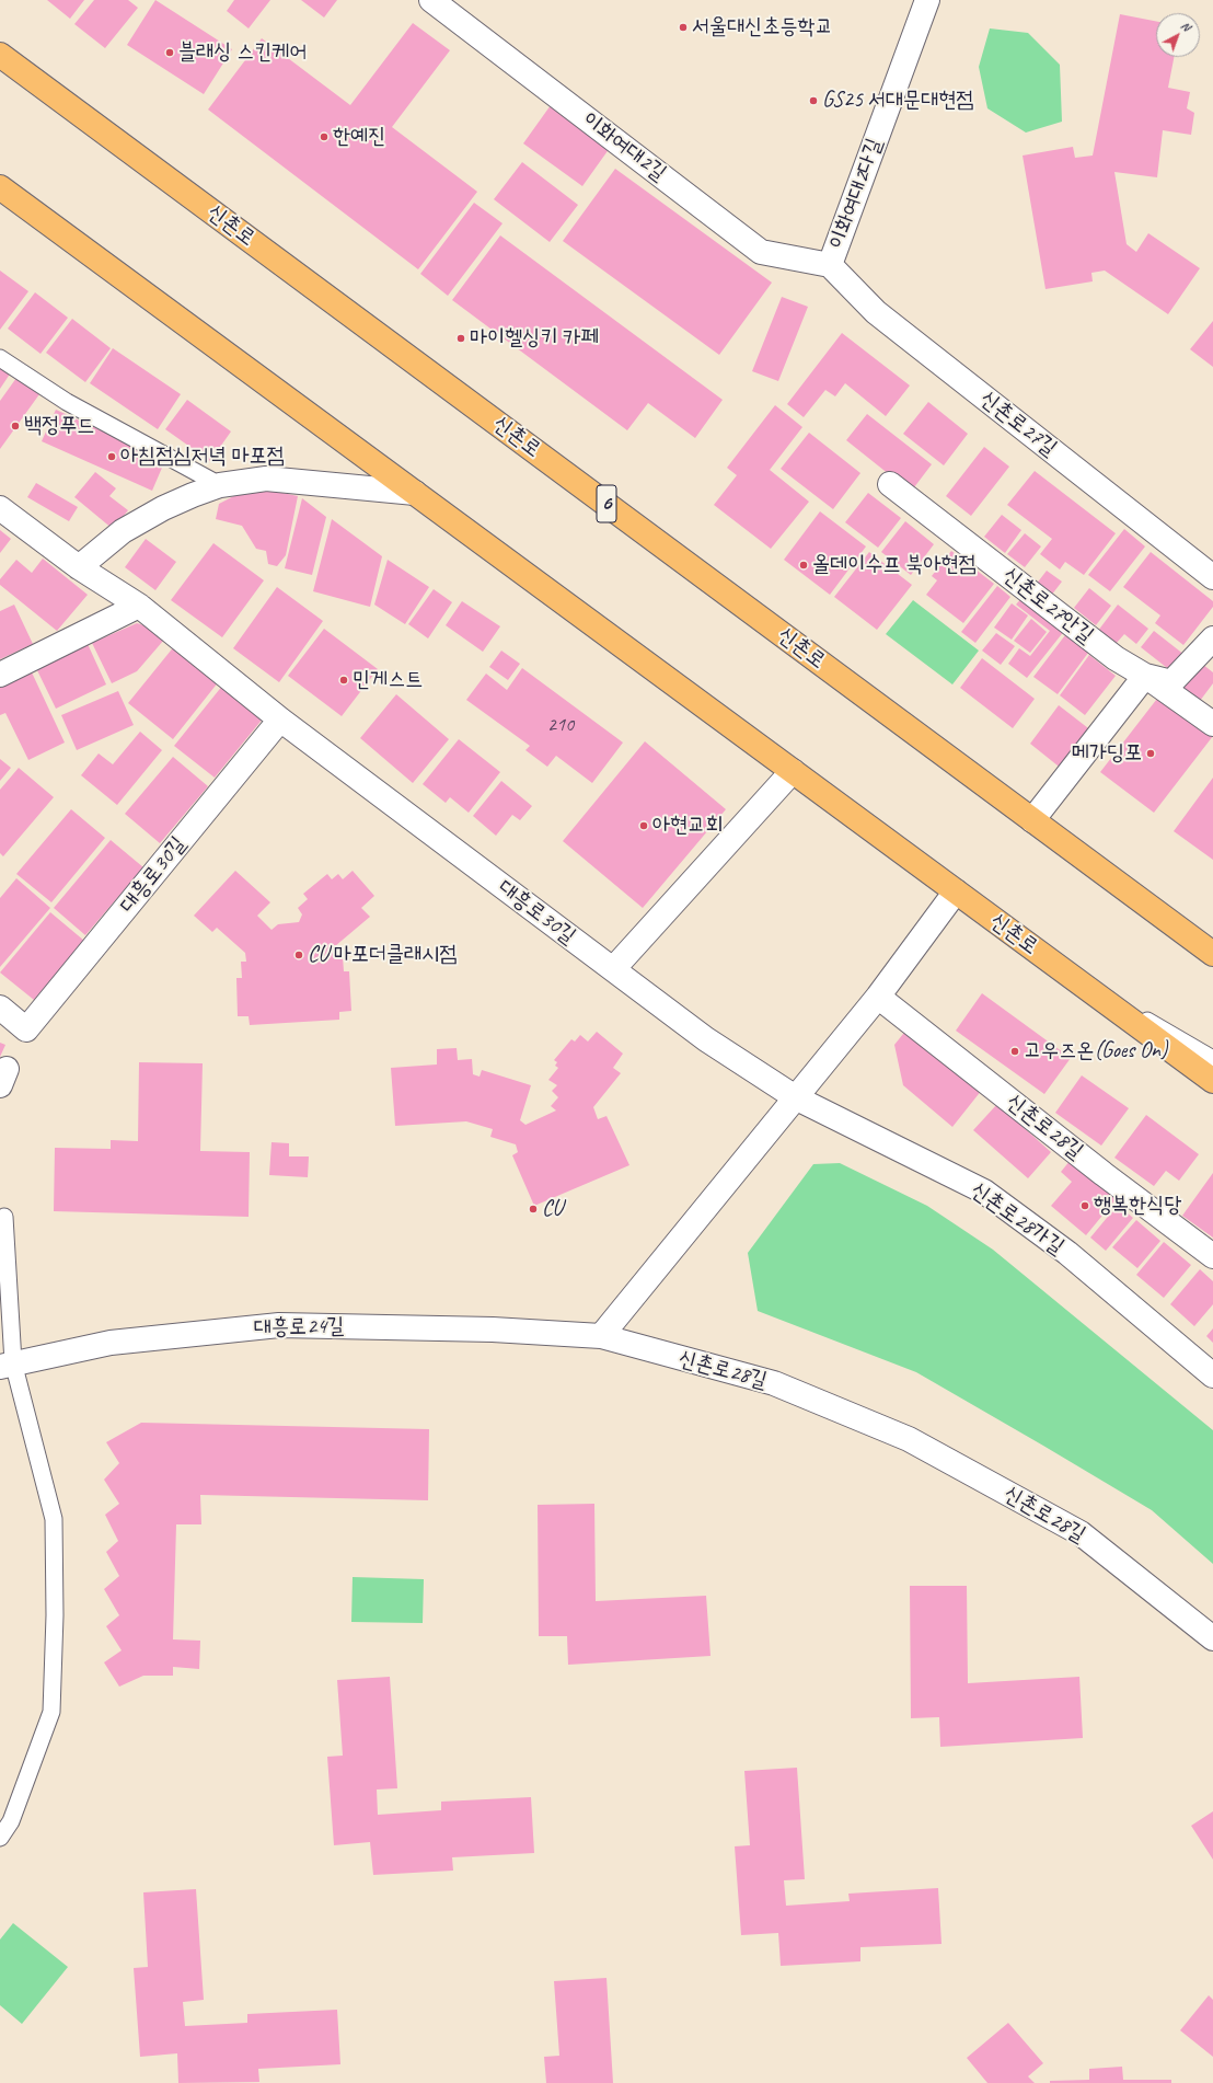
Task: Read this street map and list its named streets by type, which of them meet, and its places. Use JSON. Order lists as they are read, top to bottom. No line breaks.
{"streets":{"main road":["신촌로","6"],"street":["이화여대2길","이화여대2다길","신촌로27길","신촌로27안길","대흥로30길","신촌로28길","신촌로28가길","대흥로24길"]},"crossings":[["이화여대2길","이화여대2다길"],["이화여대2길","신촌로27길"],["이화여대2다길","신촌로27길"],["대흥로30길","신촌로28가길"],["신촌로28길","대흥로24길"]],"places":["서울대신초등학교","블래싱 스킨케어","GS25 서대문대현점","한예진","마이헬싱키 카페","백정푸드","아침점심저녁 마포점","올데이수프 북아현점","민게스트","메가딩포","아현교회","CU 마포더클래시점","고우즈온(Goes On)","행복한식당","CU"],"house_numbers":["210"],"north":"top right"}
